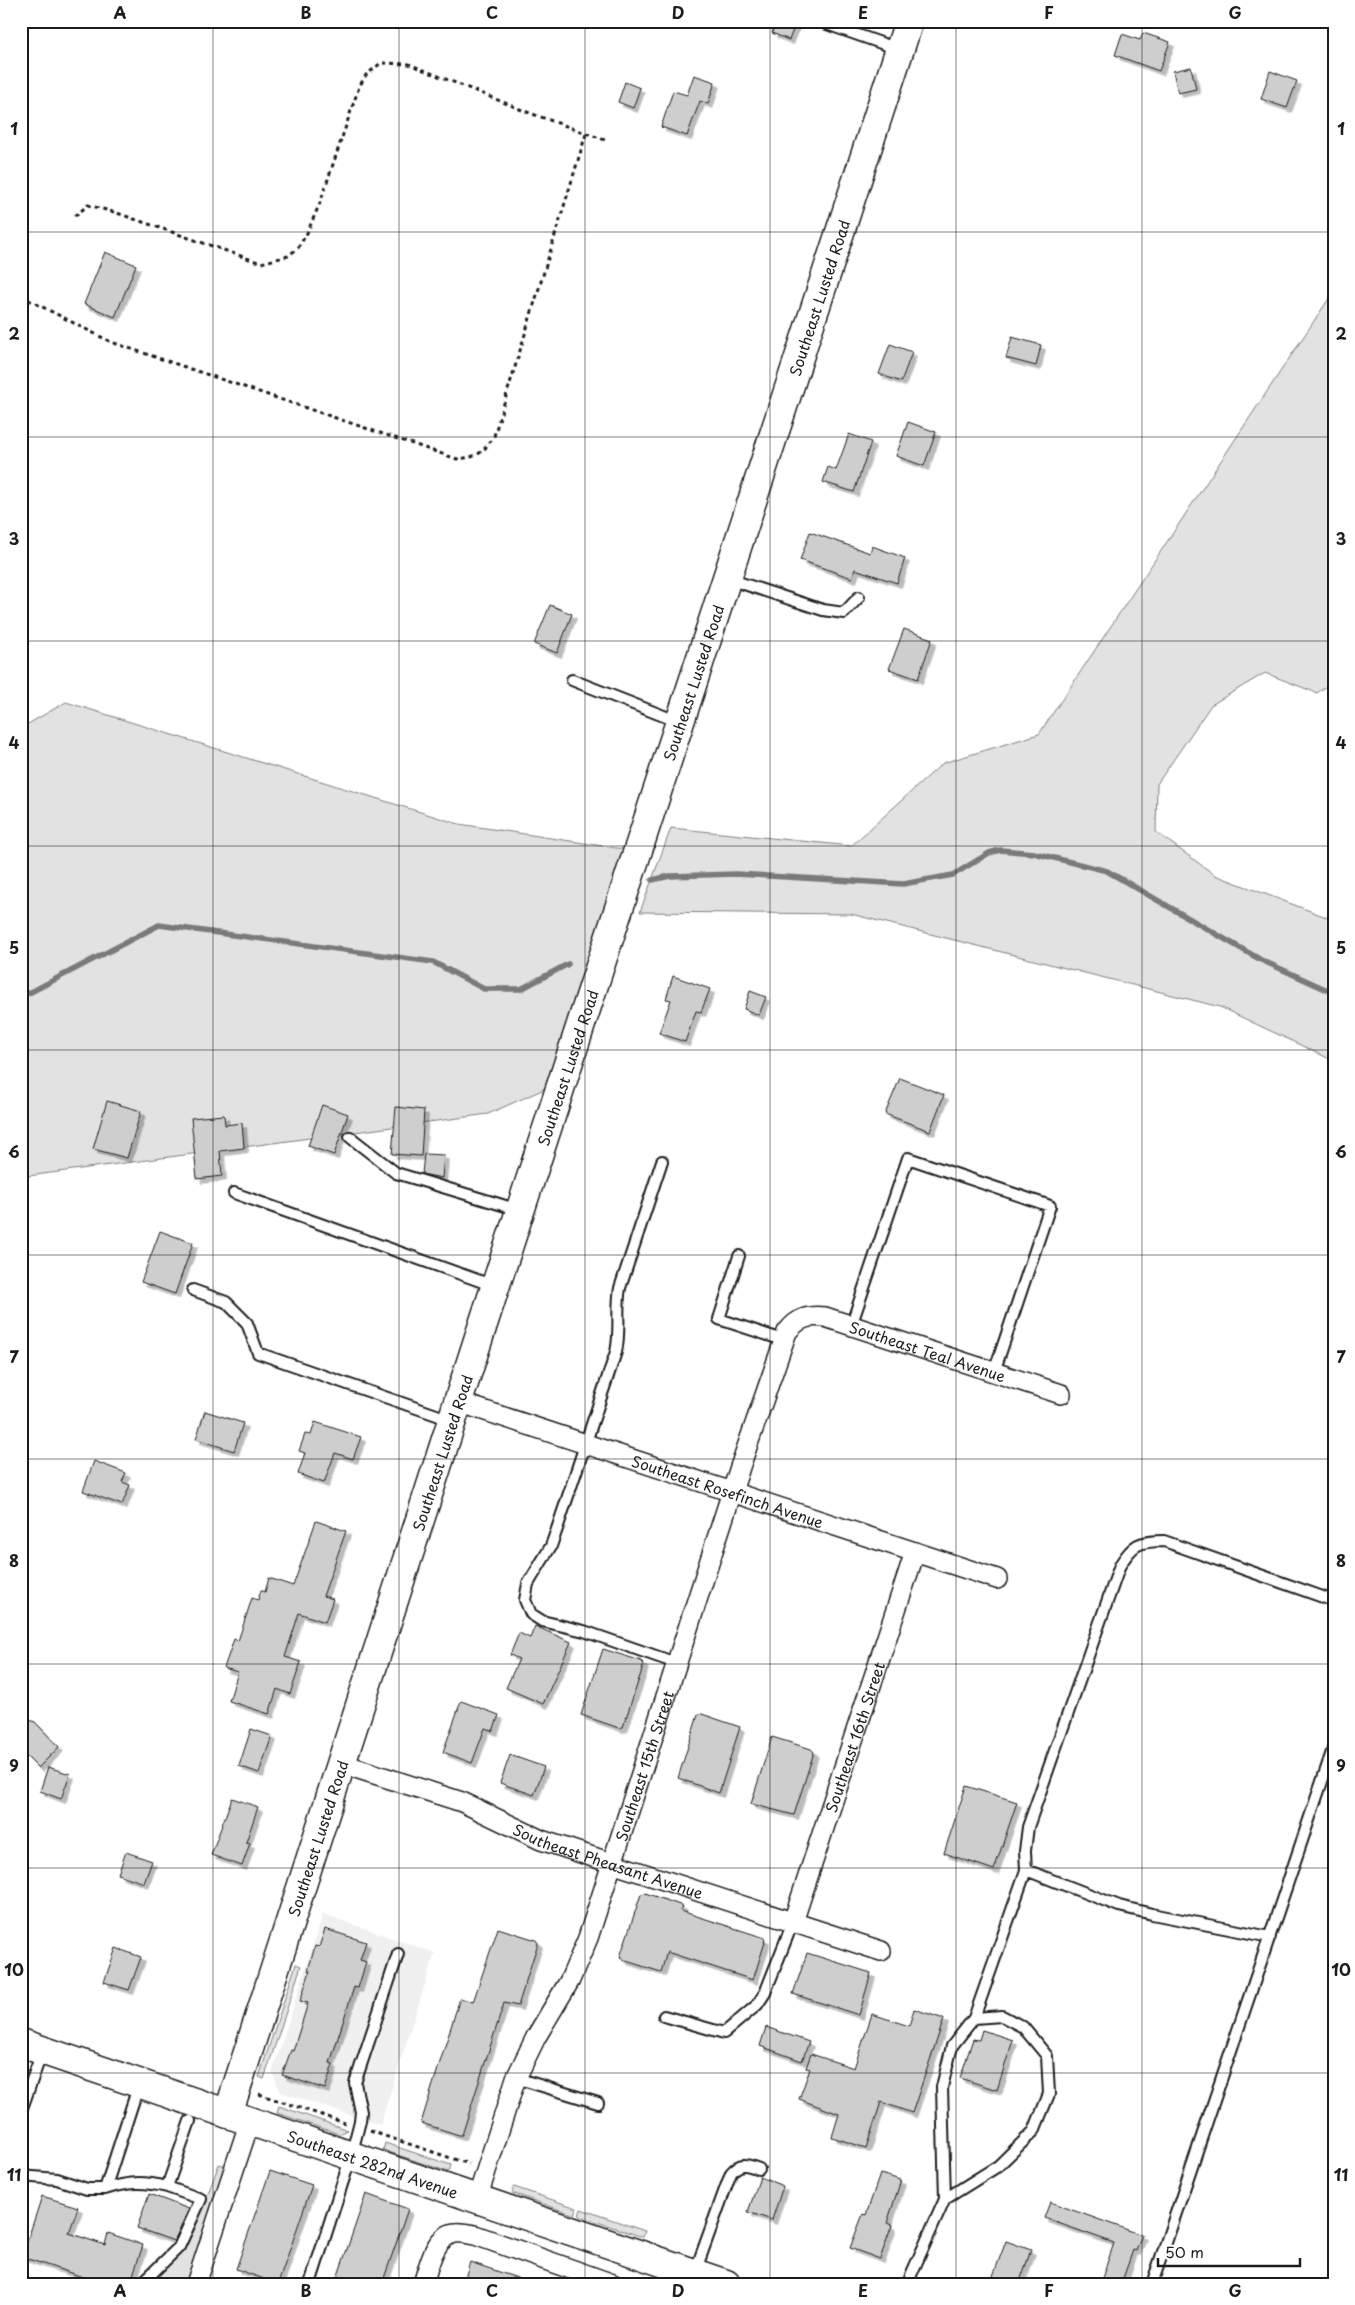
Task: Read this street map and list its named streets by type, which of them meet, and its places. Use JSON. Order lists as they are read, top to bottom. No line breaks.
{"streets":{"main road":["Southeast Lusted Road","Southeast 282nd Avenue"],"street":["Southeast Teal Avenue","Southeast Rosefinch Avenue","Southeast 16th Street","Southeast 15th Street","Southeast Pheasant Avenue"]},"crossings":[["Southeast Lusted Road","Southeast Rosefinch Avenue"],["Southeast Lusted Road","Southeast Pheasant Avenue"],["Southeast Lusted Road","Southeast 282nd Avenue"],["Southeast Teal Avenue","Southeast 15th Street"],["Southeast Rosefinch Avenue","Southeast 16th Street"],["Southeast Rosefinch Avenue","Southeast 15th Street"],["Southeast 16th Street","Southeast Pheasant Avenue"],["Southeast 15th Street","Southeast Pheasant Avenue"],["Southeast 15th Street","Southeast 282nd Avenue"]],"scale_bar":"50 m","grid":{"columns":["A","B","C","D","E","F","G"],"rows":["1","2","3","4","5","6","7","8","9","10","11"]}}
